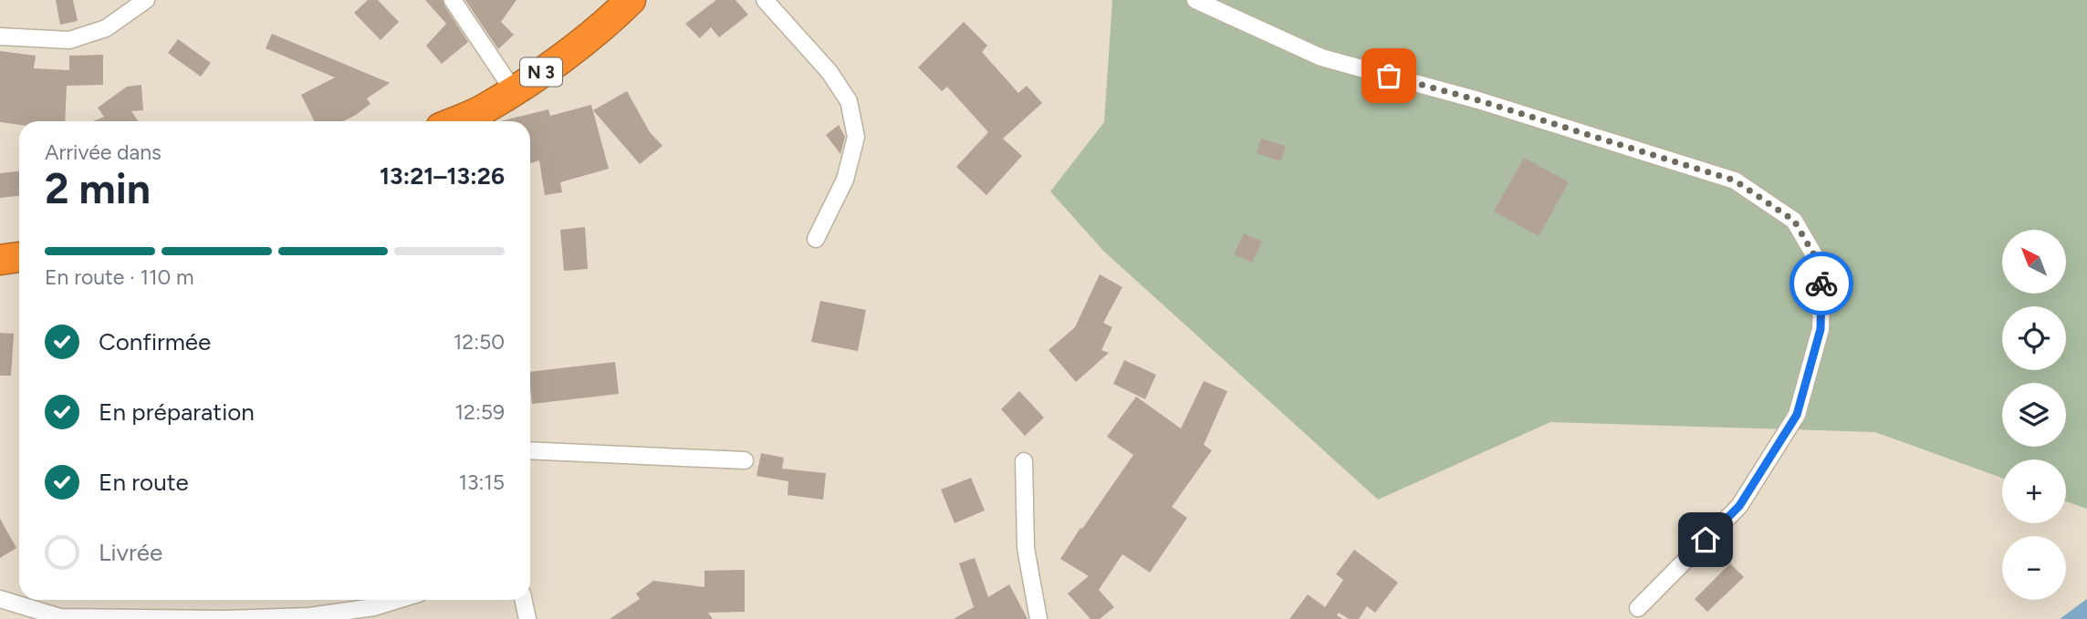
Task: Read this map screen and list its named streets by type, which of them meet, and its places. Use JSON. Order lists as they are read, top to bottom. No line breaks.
{"streets":{"highway":["N 3"]},"north":"top left","page":{"heading":["2 min","Arrivée dans","13:21–13:26"],"map_buttons":["+","−"],"bar":"En route · 110 m","list":[["Confirmée","12:50"],["En préparation","12:59"],["En route","13:15"],"Livrée"]}}
